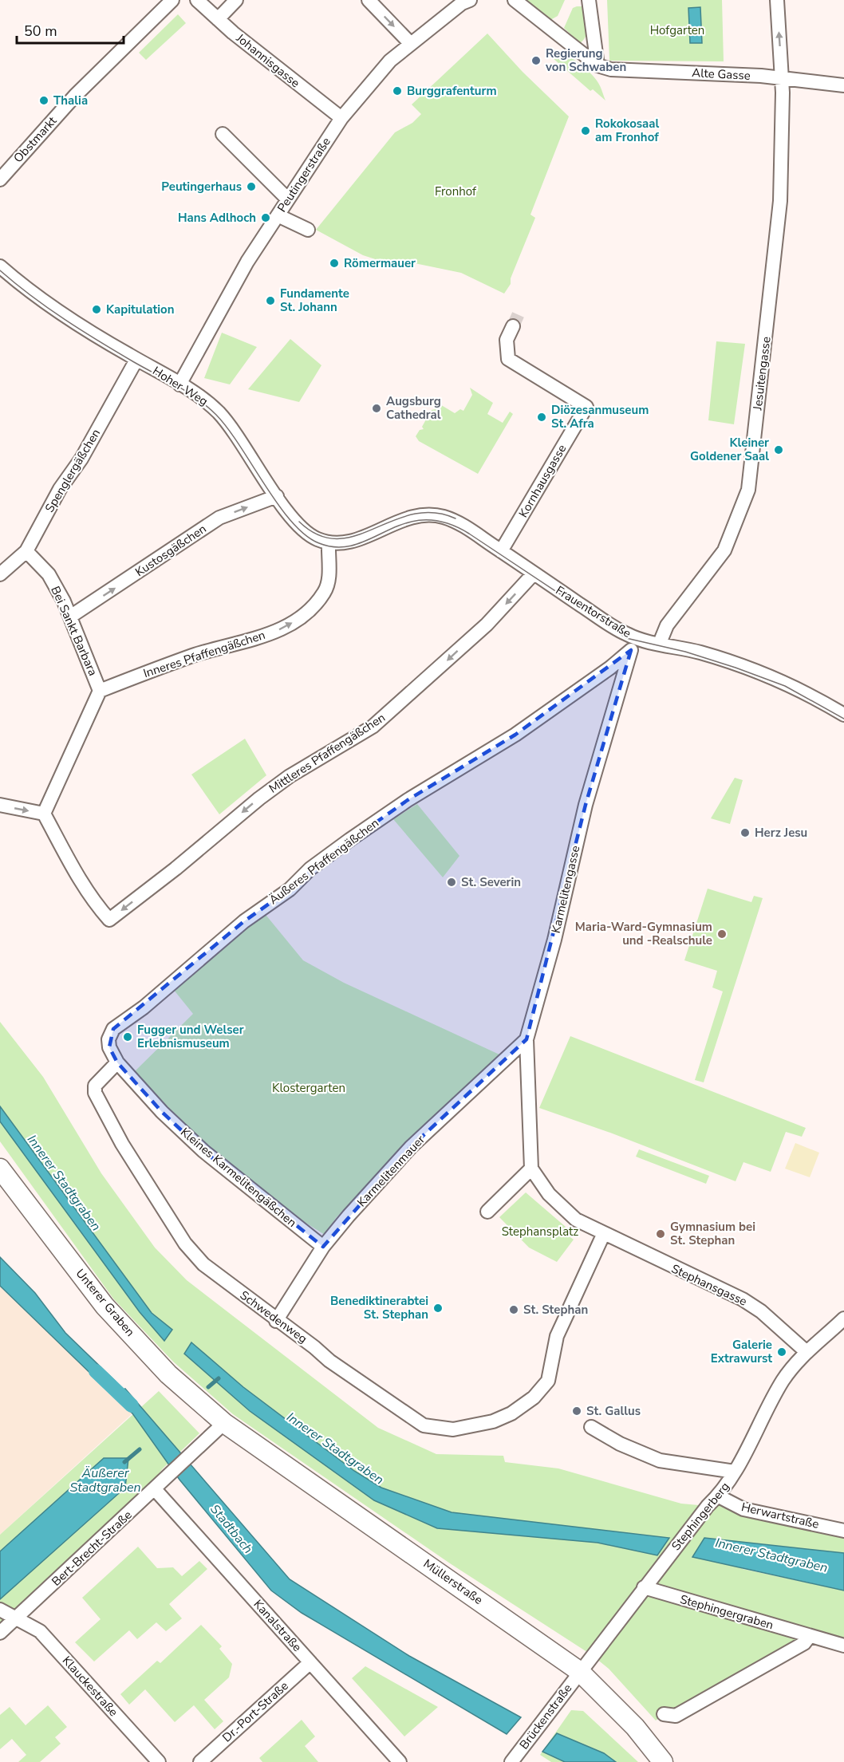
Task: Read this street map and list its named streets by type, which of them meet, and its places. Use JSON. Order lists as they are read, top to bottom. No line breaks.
{"streets":{"street":["Johannisgasse","Alte Gasse","Obstmarkt","Peutingerstraße","Jesuitengasse","Hoher Weg","Spenglergäßchen","Kornhausgasse","Kustosgäßchen","Frauentorstraße","Bei Sankt Barbara","Inneres Pfaffengäßchen","Mittleres Pfaffengäßchen","Äußeres Pfaffengäßchen","Karmelitengasse","Karmelitenmauer","Kleines Karmelitengäßchen","Stephansgasse","Unterer Graben","Schwedenweg","Herwartstraße","Stephingerberg","Bert-Brecht-Straße","Müllerstraße","Stephingergraben","Kanalstraße","Klauckestraße","Dr.-Port-Straße","Brückenstraße"]},"crossings":[["Johannisgasse","Peutingerstraße"],["Alte Gasse","Jesuitengasse"],["Peutingerstraße","Hoher Weg"],["Jesuitengasse","Frauentorstraße"],["Hoher Weg","Spenglergäßchen"],["Hoher Weg","Kustosgäßchen"],["Hoher Weg","Frauentorstraße"],["Hoher Weg","Inneres Pfaffengäßchen"],["Spenglergäßchen","Bei Sankt Barbara"],["Kornhausgasse","Frauentorstraße"],["Kustosgäßchen","Bei Sankt Barbara"],["Frauentorstraße","Mittleres Pfaffengäßchen"],["Frauentorstraße","Äußeres Pfaffengäßchen"],["Frauentorstraße","Karmelitengasse"],["Bei Sankt Barbara","Inneres Pfaffengäßchen"],["Äußeres Pfaffengäßchen","Karmelitengasse"],["Äußeres Pfaffengäßchen","Kleines Karmelitengäßchen"],["Äußeres Pfaffengäßchen","Schwedenweg"],["Karmelitengasse","Karmelitenmauer"],["Karmelitenmauer","Kleines Karmelitengäßchen"],["Karmelitenmauer","Schwedenweg"],["Kleines Karmelitengäßchen","Schwedenweg"],["Stephansgasse","Schwedenweg"],["Stephansgasse","Stephingerberg"],["Unterer Graben","Bert-Brecht-Straße"],["Unterer Graben","Müllerstraße"],["Herwartstraße","Stephingerberg"],["Stephingerberg","Müllerstraße"],["Stephingerberg","Stephingergraben"],["Stephingerberg","Brückenstraße"],["Bert-Brecht-Straße","Müllerstraße"],["Bert-Brecht-Straße","Kanalstraße"],["Bert-Brecht-Straße","Klauckestraße"],["Müllerstraße","Brückenstraße"],["Kanalstraße","Dr.-Port-Straße"]],"one_way":["Kustosgäßchen","Inneres Pfaffengäßchen","Mittleres Pfaffengäßchen"],"water":["Innerer Stadtgraben","Äußerer Stadtgraben","Stadtbach"],"parks":["Hofgarten","Fronhof","Klostergarten","Stephansplatz"],"places":["Regierung von Schwaben","Burggrafenturm","Thalia","Rokokosaal am Fronhof","Peutingerhaus","Hans Adlhoch","Römermauer","Fundamente St. Johann","Kapitulation","Augsburg Cathedral","Diözesanmuseum St. Afra","Kleiner Goldener Saal","Herz Jesu","St. Severin","Maria-Ward-Gymnasium und -Realschule","Fugger und Welser Erlebnismuseum","Gymnasium bei St. Stephan","Benediktinerabtei St. Stephan","St. Stephan","Galerie Extrawurst","St. Gallus"],"scale_bar":"50 m"}
